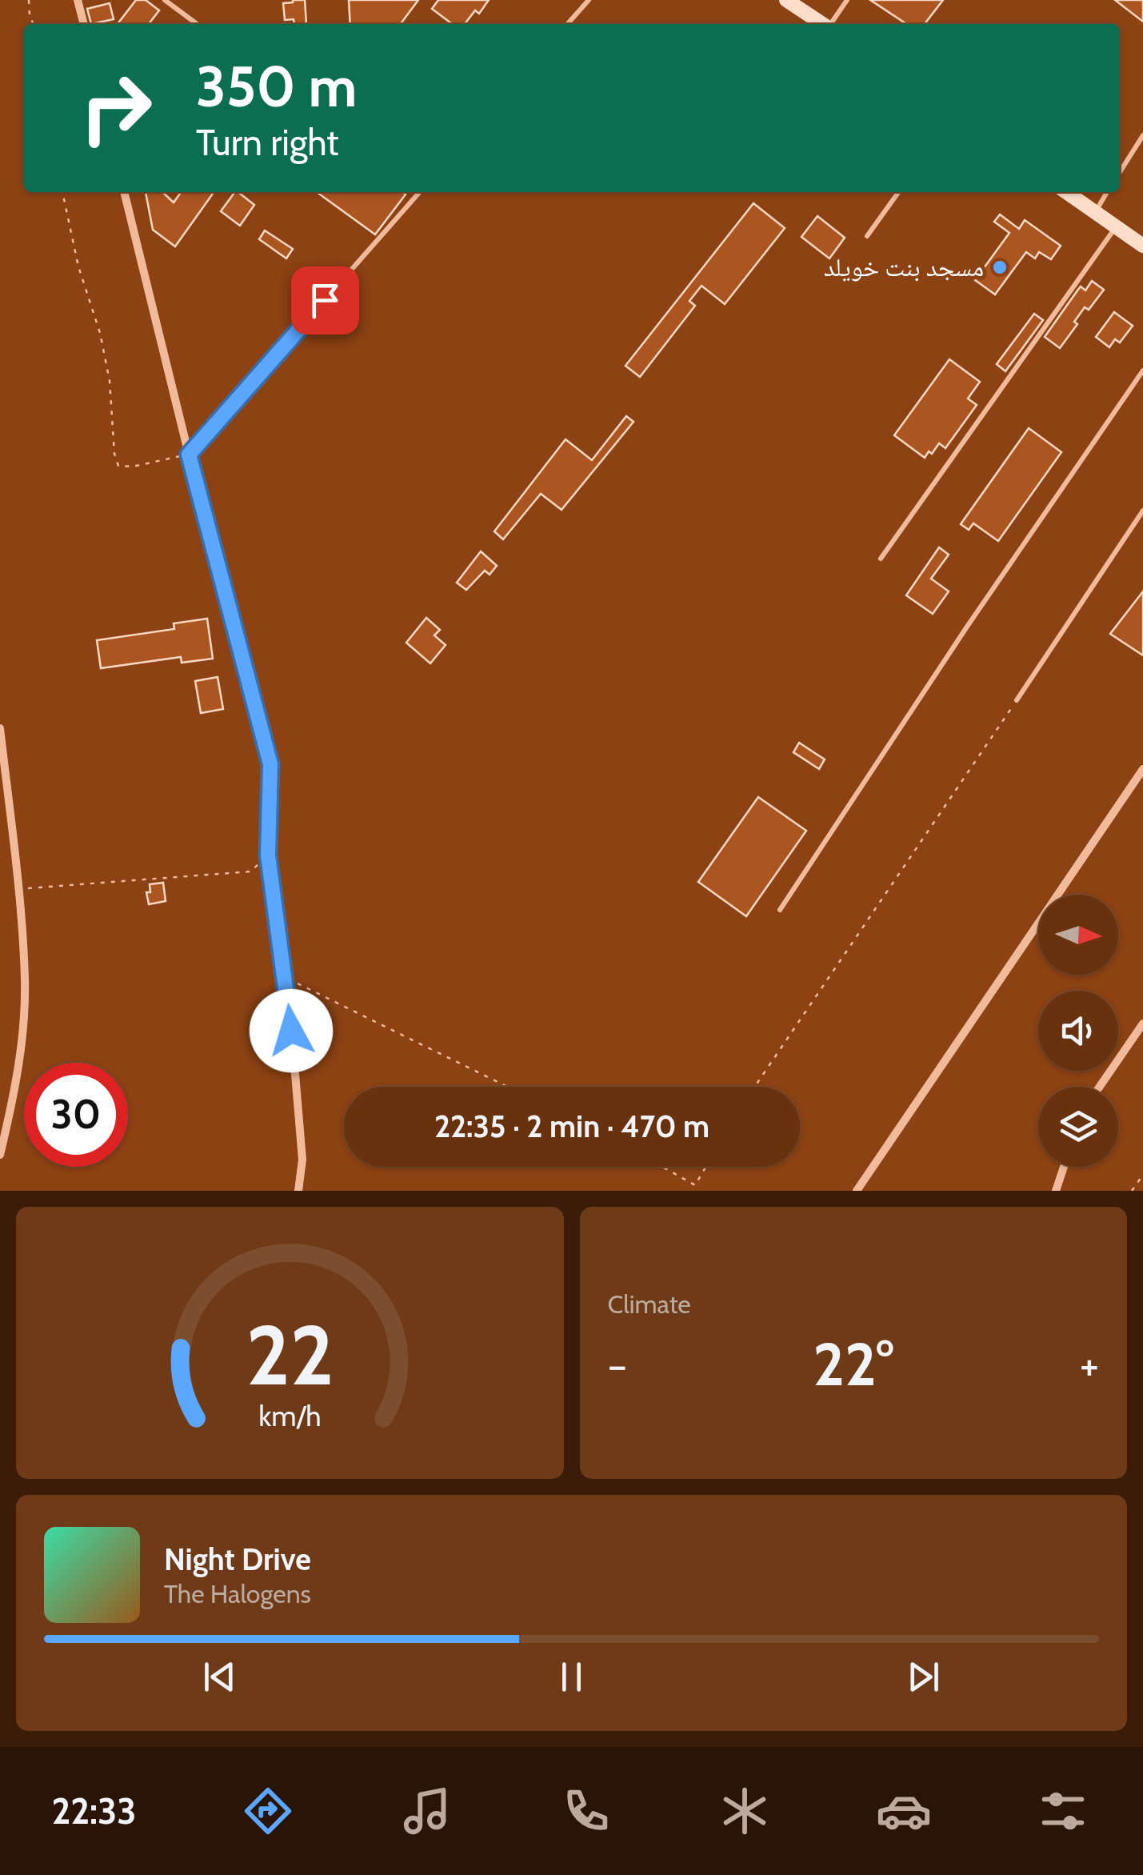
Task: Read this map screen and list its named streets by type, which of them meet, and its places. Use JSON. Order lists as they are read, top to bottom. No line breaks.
{"places":["مسجد بنت خويلد"],"north":"right","page":{"turn":["350 m","Turn right"],"limit":"30","trip":"22:35 · 2 min · 470 m","tile":"Climate","heat":["−","22°","+"],"song":["Night Drive","The Halogens"],"tabs":"22:33","gauge":["22","km/h"]}}
